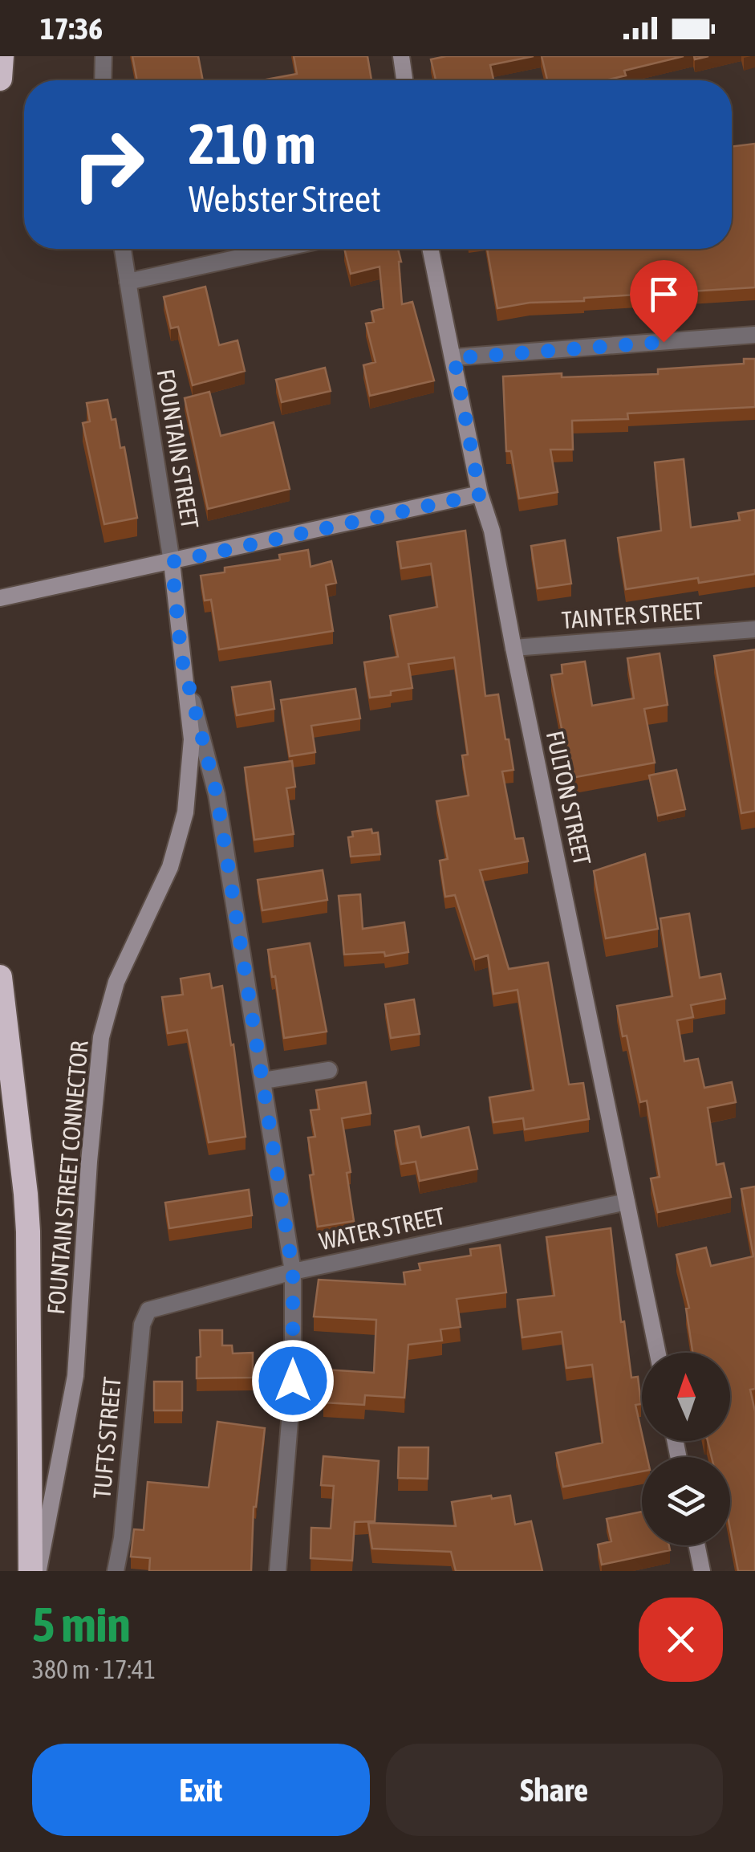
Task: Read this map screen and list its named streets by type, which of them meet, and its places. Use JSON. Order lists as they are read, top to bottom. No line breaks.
{"streets":{"street":["FOUNTAIN STREET","TAINTER STREET","FULTON STREET","FOUNTAIN STREET CONNECTOR","WATER STREET","TUFTS STREET"]},"crossings":[["FOUNTAIN STREET","FOUNTAIN STREET CONNECTOR"],["FOUNTAIN STREET","WATER STREET"],["TAINTER STREET","FULTON STREET"],["FULTON STREET","WATER STREET"],["WATER STREET","TUFTS STREET"]],"north":"top","page":{"status":"17:36","turn":["210 m","Webster Street"],"heading":["5 min","380 m · 17:41"],"buttons":["Exit","Share"]}}
